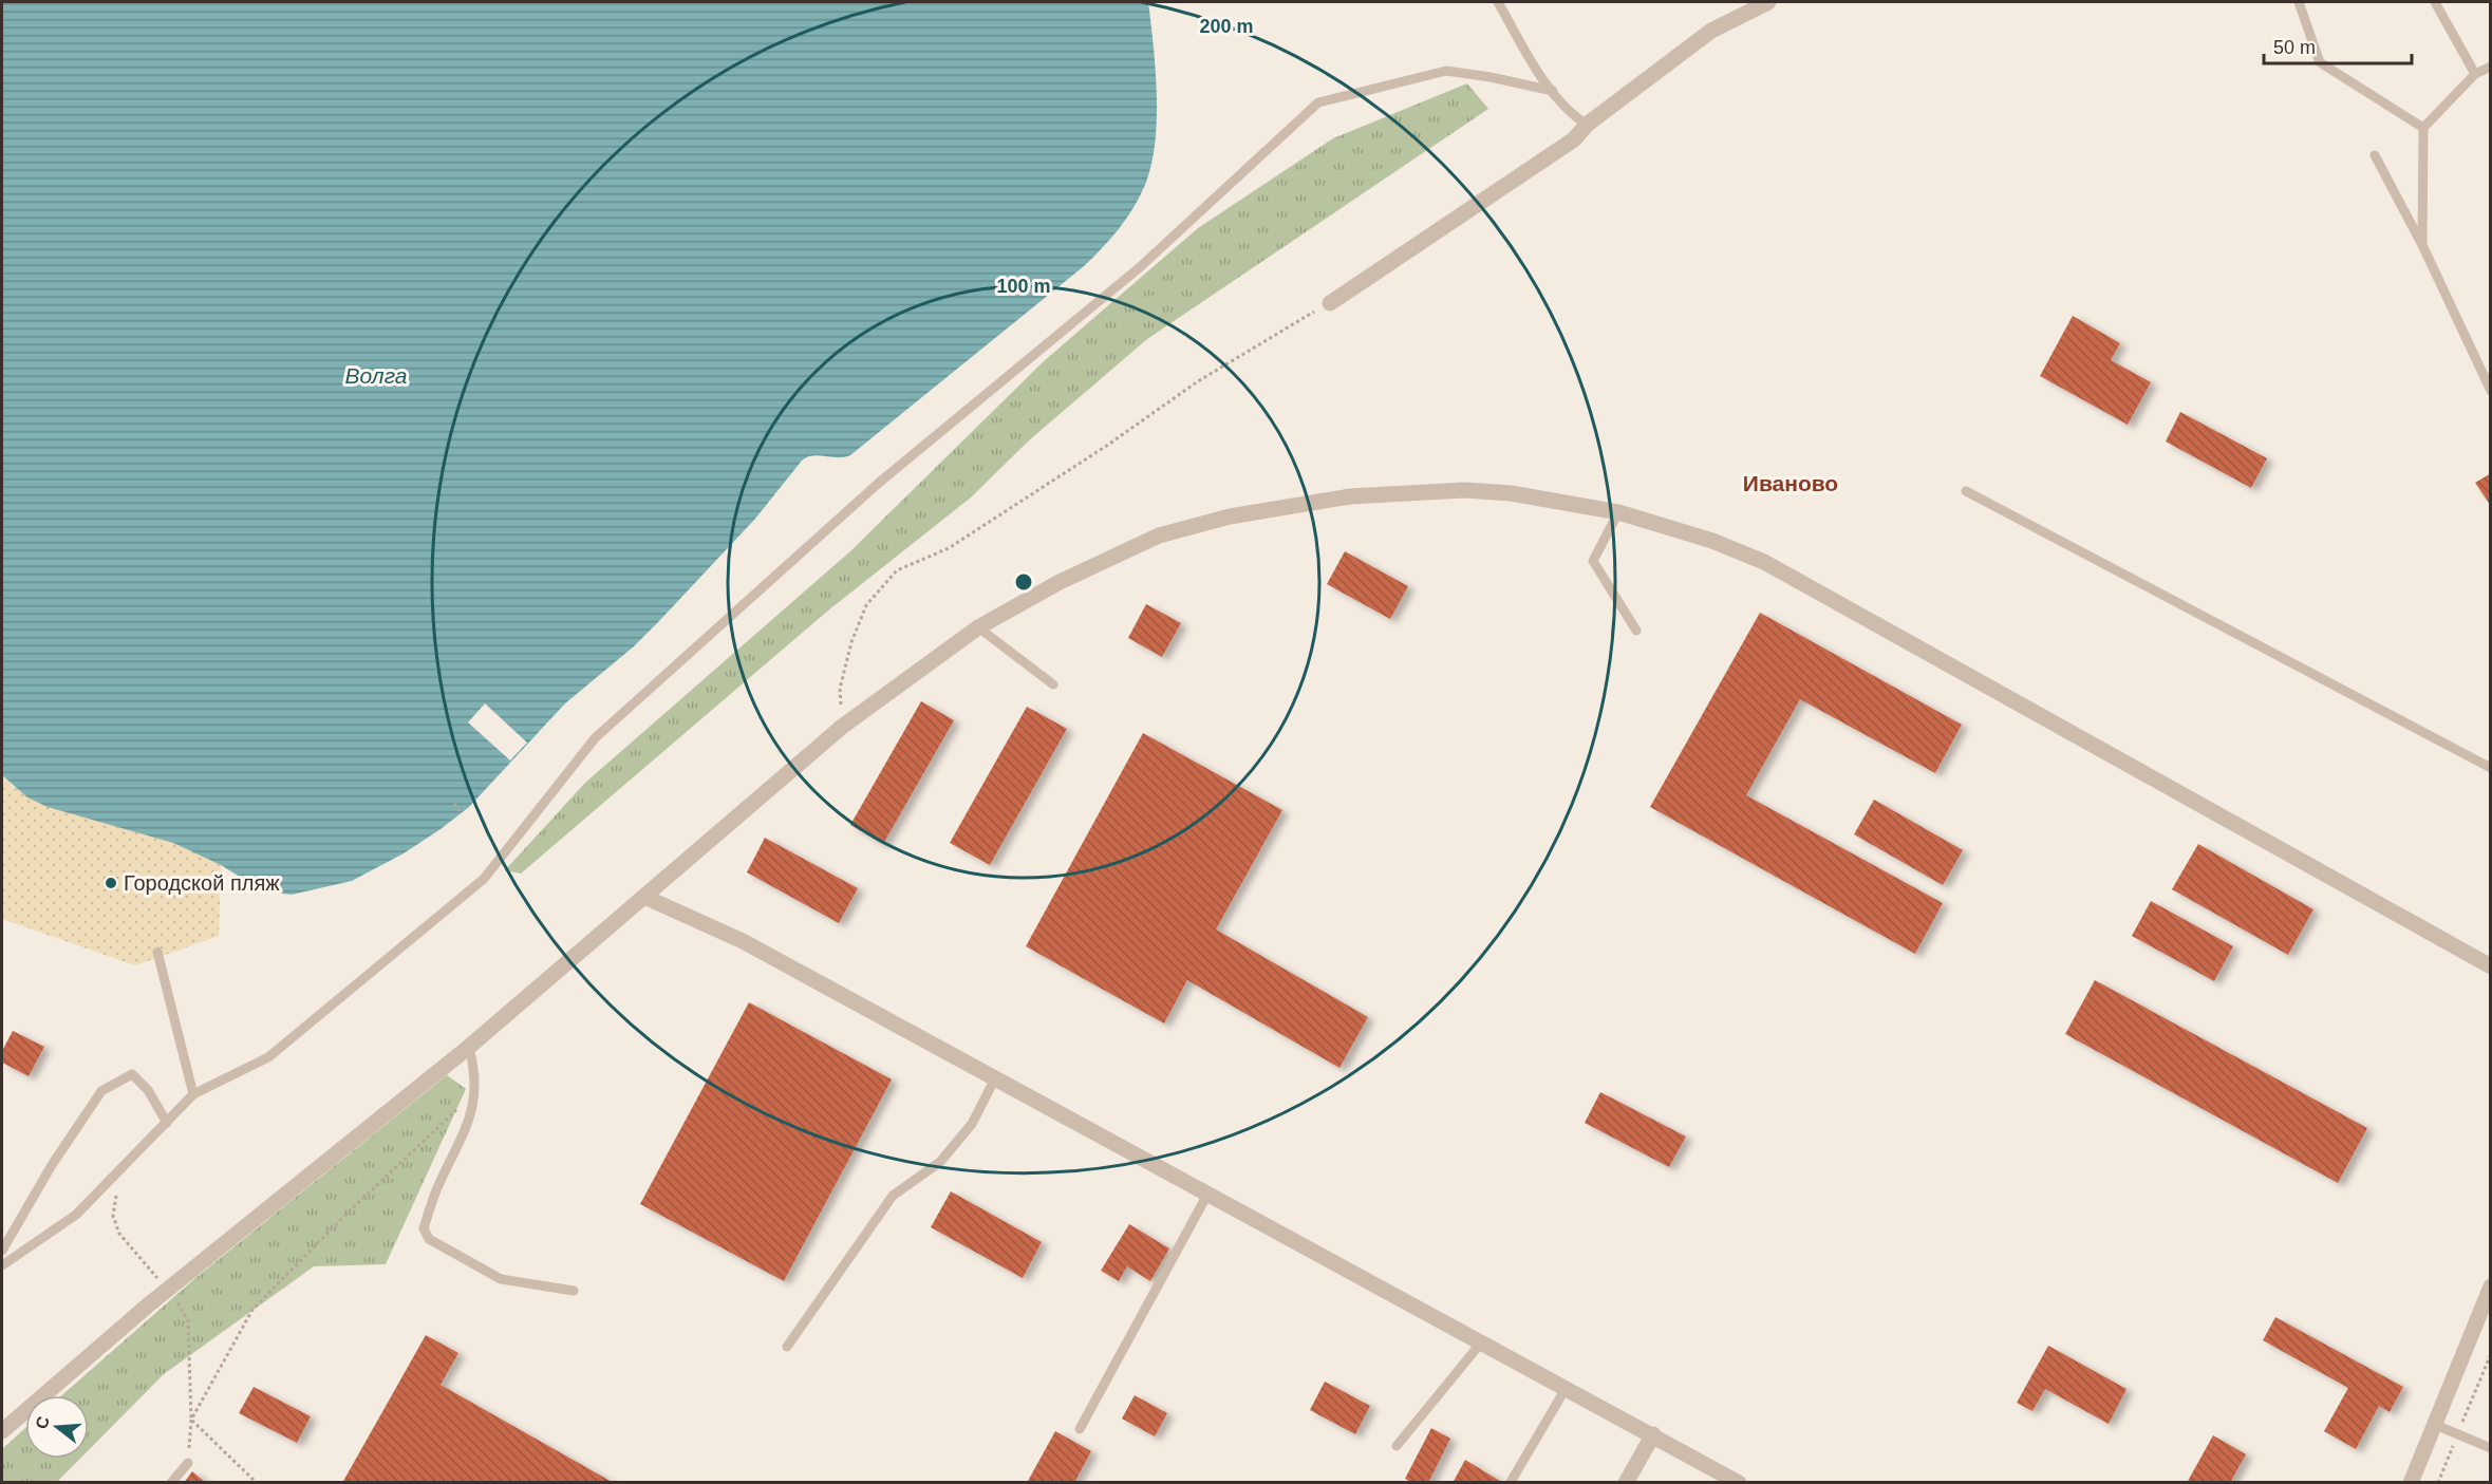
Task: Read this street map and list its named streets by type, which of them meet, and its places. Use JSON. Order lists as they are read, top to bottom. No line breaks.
{"districts":["Иваново"],"water":["Волга"],"places":["Городской пляж"],"scale_bar":"50 m","north":"left","rings":["200 m","100 m"]}
